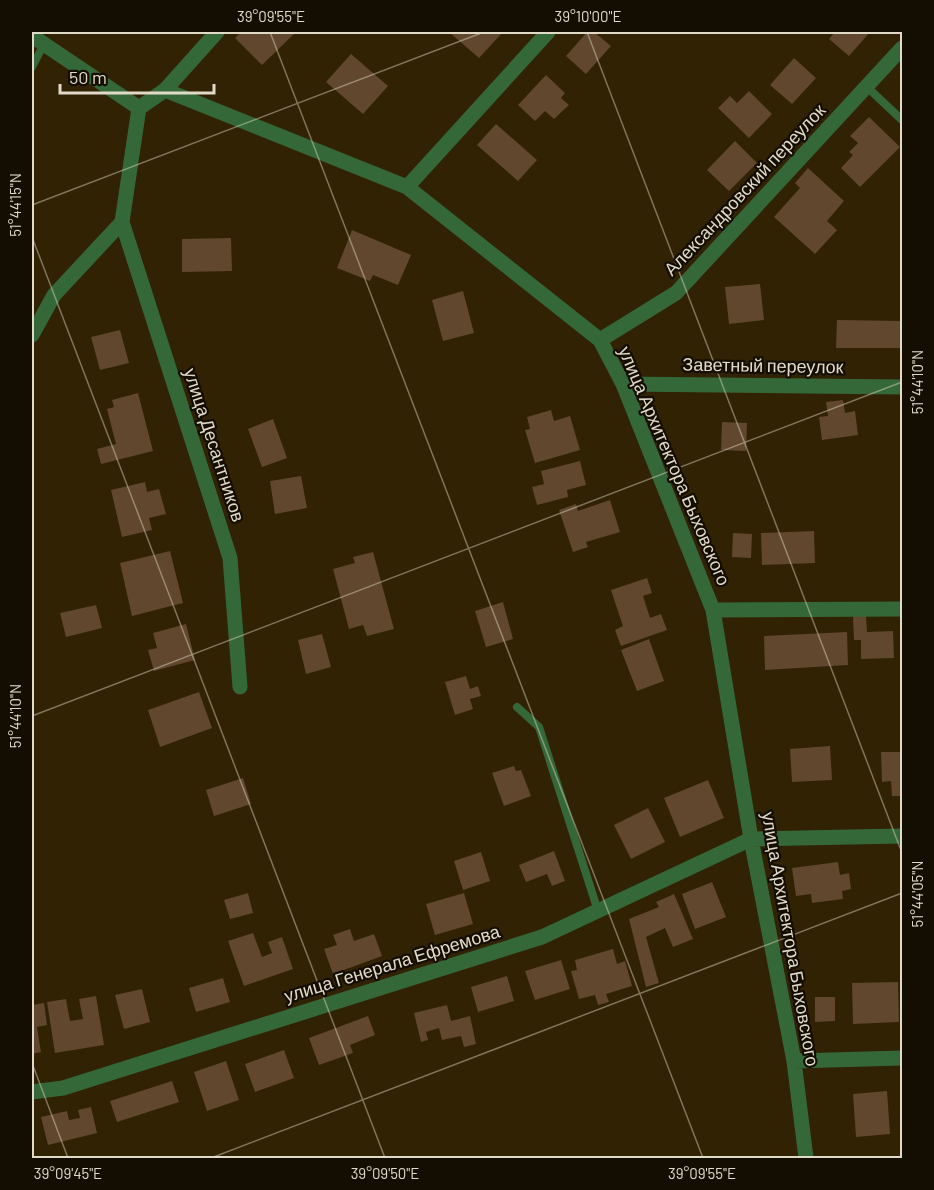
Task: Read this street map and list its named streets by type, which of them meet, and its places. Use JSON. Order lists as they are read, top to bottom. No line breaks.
{"streets":{"street":["Александровский переулок","Заветный переулок","улица Десантников","улица Архитектора Быховского","улица Генерала Ефремова"]},"crossings":[["Александровский переулок","улица Архитектора Быховского"],["Заветный переулок","улица Архитектора Быховского"],["улица Архитектора Быховского","улица Генерала Ефремова"]],"scale_bar":"50 m","coordinates":["39°09'55\"E","39°10'00\"E","51°44'15\"N","51°44'10\"N","51°44'05\"N","39°09'45\"E","39°09'50\"E"]}
